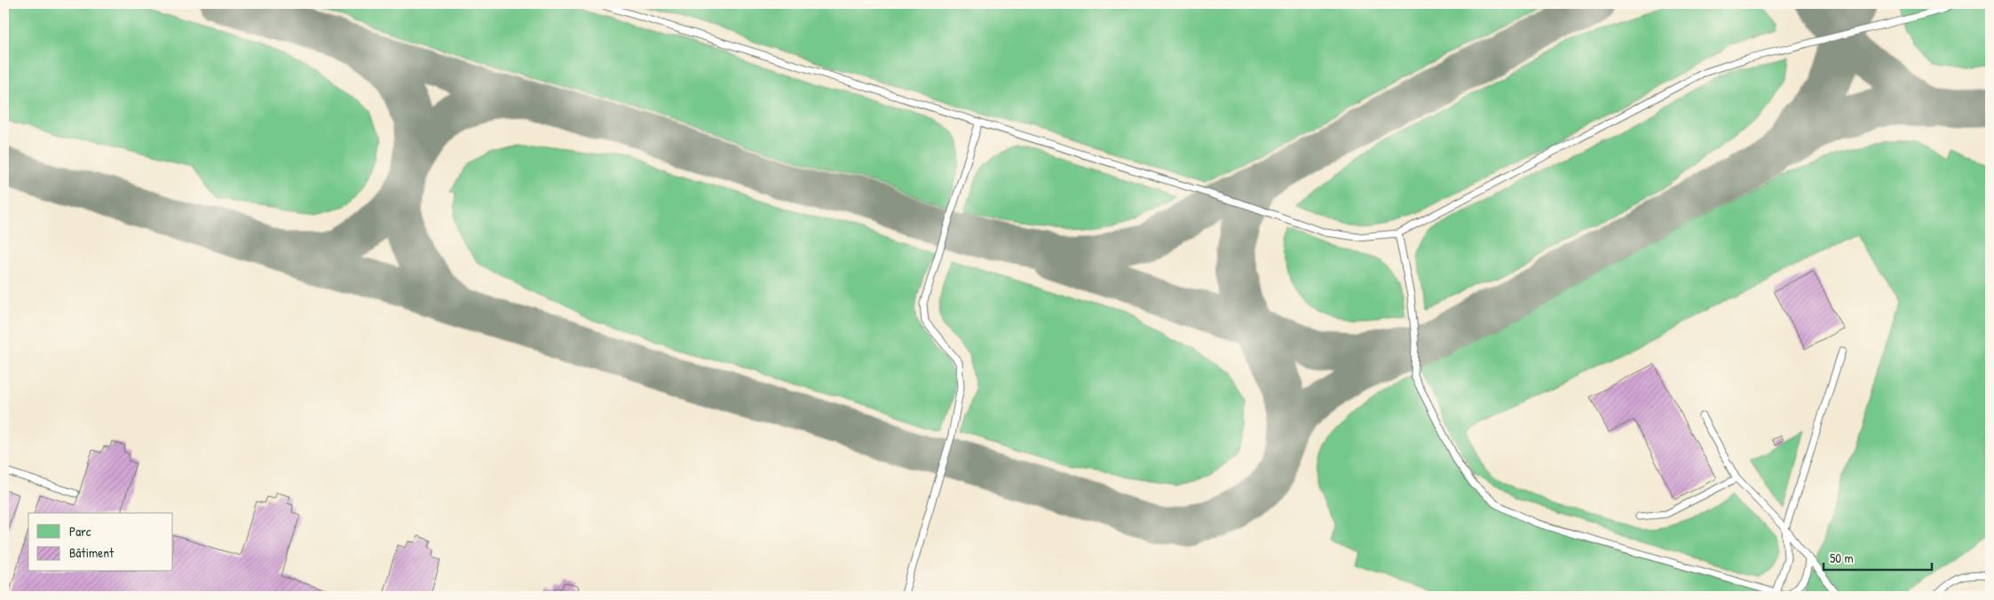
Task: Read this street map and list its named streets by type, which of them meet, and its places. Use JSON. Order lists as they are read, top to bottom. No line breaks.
{"legend":["Parc","Bâtiment"],"scale_bar":"50 m"}
